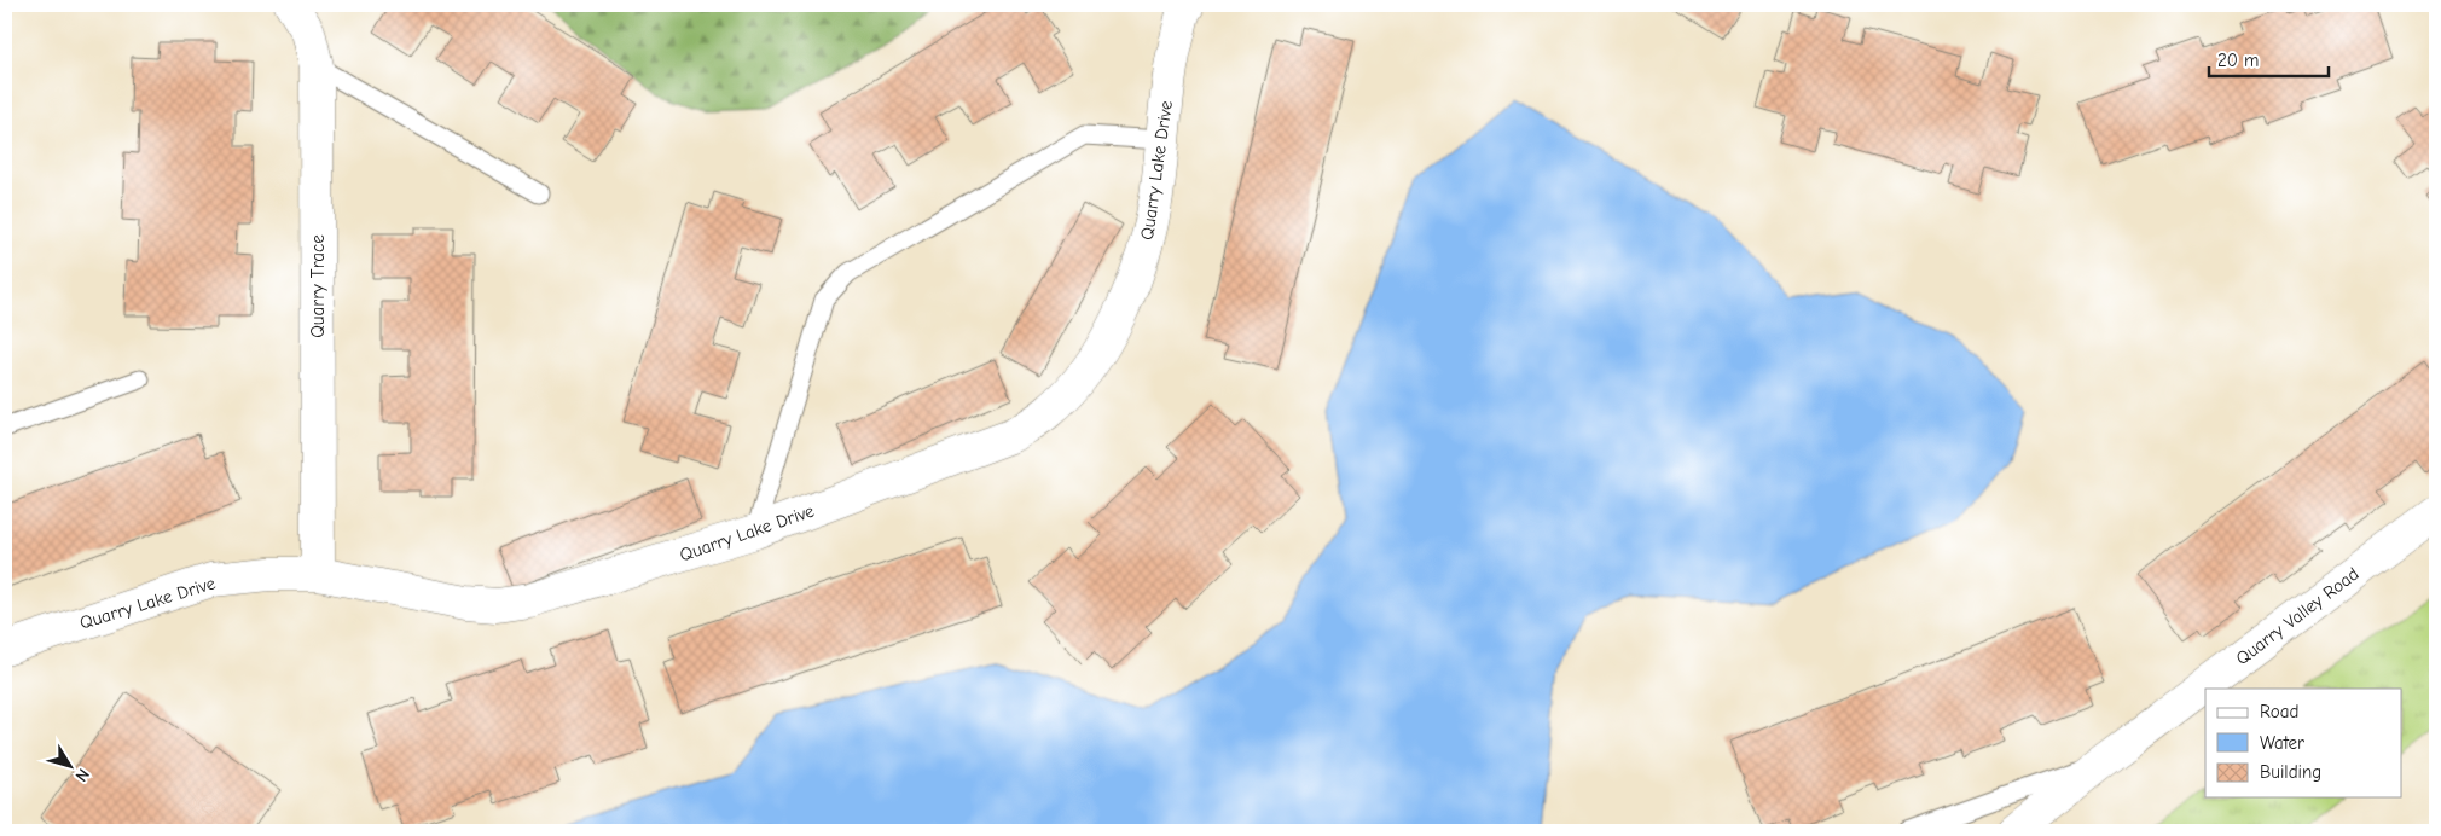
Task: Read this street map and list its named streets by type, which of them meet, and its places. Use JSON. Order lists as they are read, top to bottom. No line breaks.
{"streets":{"street":["Quarry Lake Drive","Quarry Trace","Quarry Valley Road"]},"crossings":[["Quarry Lake Drive","Quarry Trace"]],"legend":["Road","Water","Building"],"scale_bar":"20 m","north":"bottom right"}
